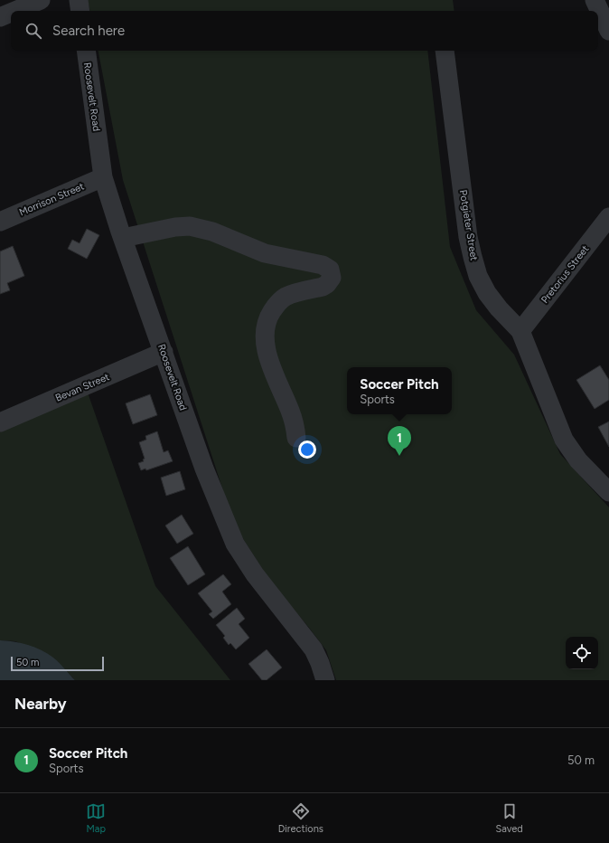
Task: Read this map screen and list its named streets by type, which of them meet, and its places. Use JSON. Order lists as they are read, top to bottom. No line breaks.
{"streets":{"street":["Roosevelt Road","Morrison Street","Potgieter Street","Pretorius Street","Bevan Street"]},"crossings":[["Roosevelt Road","Morrison Street"],["Roosevelt Road","Bevan Street"],["Potgieter Street","Pretorius Street"]],"scale_bar":"50 m","page":{"search":"Search here","popup":["Soccer Pitch","Sports"],"pins":"1","scale":"50 m","heading":"Nearby","list":[{"mark":"1","name":"Soccer Pitch","note":"Sports","value":"50 m"}],"nav":["Map","Directions","Saved"]}}
